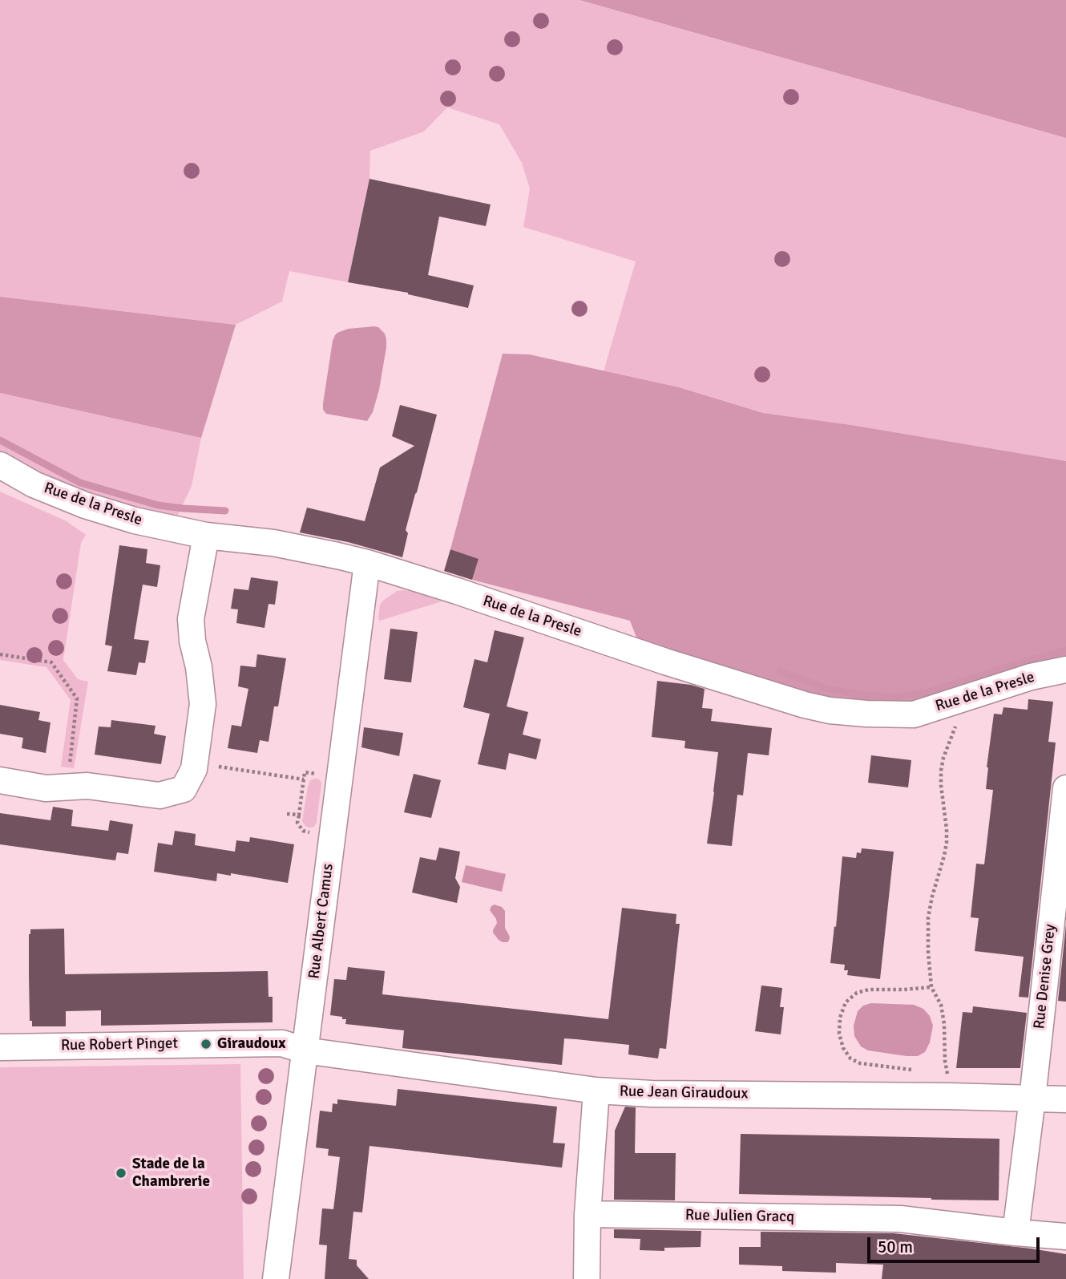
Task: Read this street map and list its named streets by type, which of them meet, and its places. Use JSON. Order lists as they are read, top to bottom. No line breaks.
{"streets":{"street":["Rue de la Presle","Rue Albert Camus","Rue Denise Grey","Rue Robert Pinget","Rue Jean Giraudoux","Rue Julien Gracq"]},"crossings":[["Rue de la Presle","Rue Albert Camus"],["Rue Albert Camus","Rue Robert Pinget"],["Rue Albert Camus","Rue Jean Giraudoux"],["Rue Denise Grey","Rue Jean Giraudoux"],["Rue Robert Pinget","Rue Jean Giraudoux"]],"places":["Giraudoux","Stade de la Chambrerie"],"scale_bar":"50 m"}
